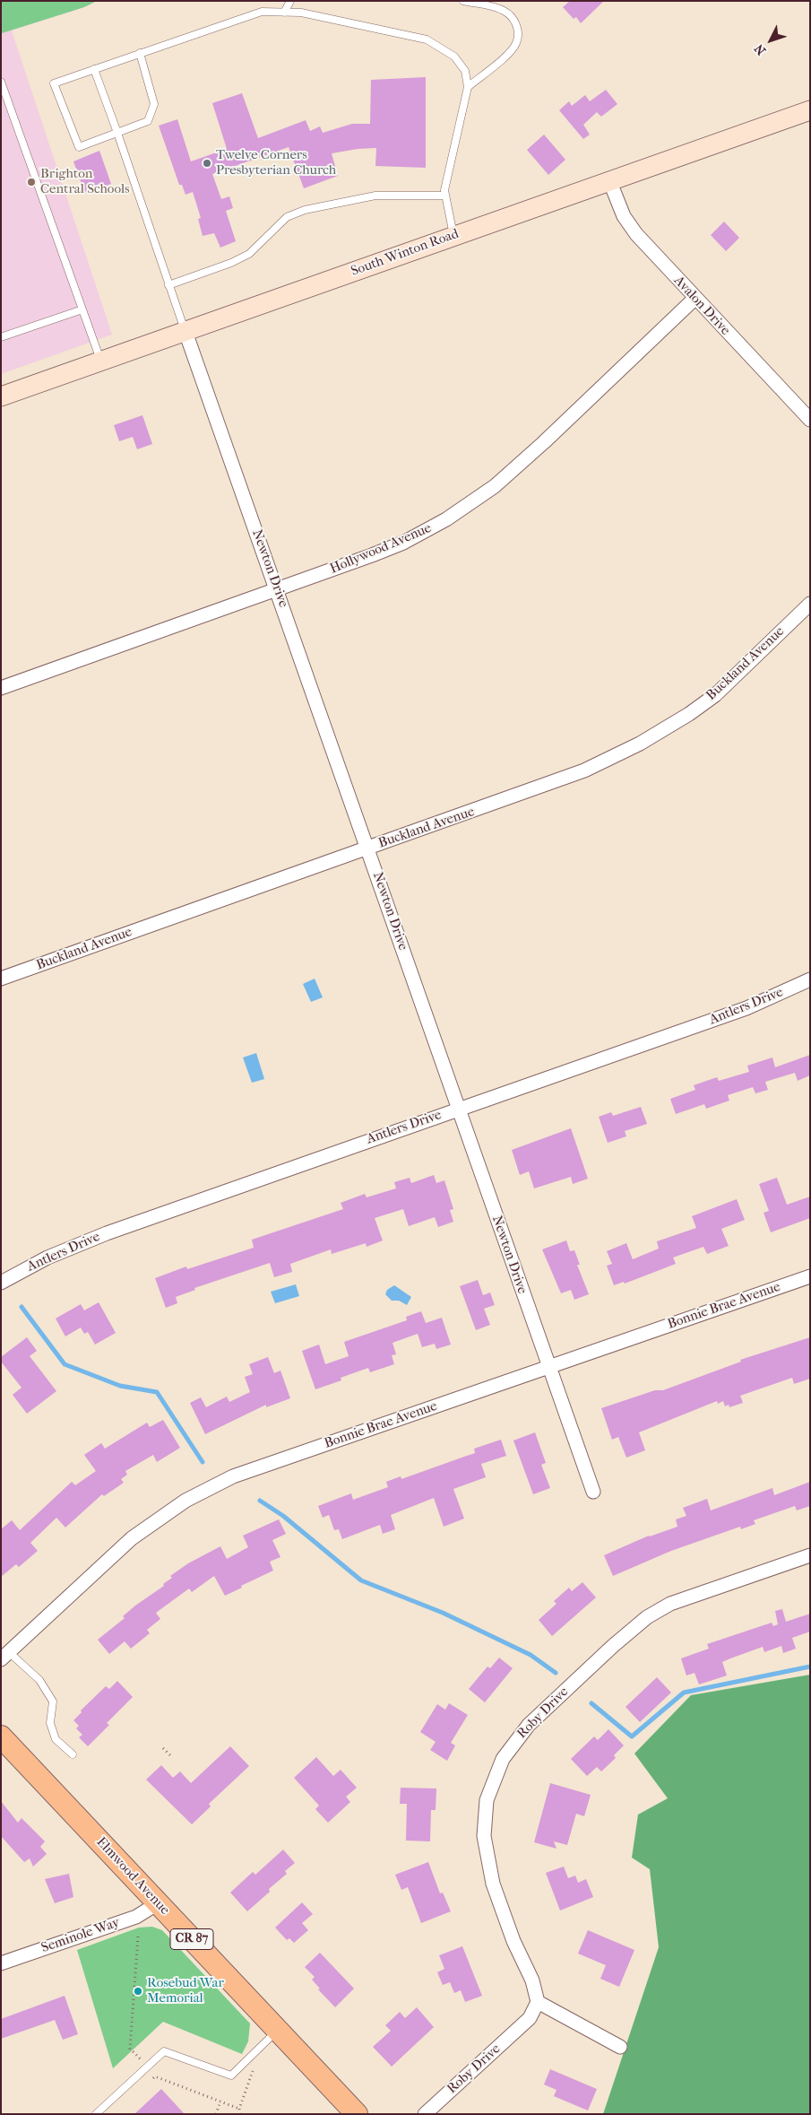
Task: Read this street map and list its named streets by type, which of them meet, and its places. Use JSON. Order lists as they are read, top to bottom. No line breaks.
{"streets":{"main road":["South Winton Road","Elmwood Avenue","CR 87"],"street":["Avalon Drive","Hollywood Avenue","Newton Drive","Buckland Avenue","Antlers Drive","Bonnie Brae Avenue","Roby Drive","Seminole Way"]},"crossings":[["South Winton Road","Avalon Drive"],["South Winton Road","Newton Drive"],["Avalon Drive","Hollywood Avenue"],["Hollywood Avenue","Newton Drive"],["Newton Drive","Buckland Avenue"],["Newton Drive","Antlers Drive"],["Newton Drive","Bonnie Brae Avenue"],["Elmwood Avenue","Seminole Way"]],"places":["Twelve Corners Presbyterian Church","Brighton Central Schools","Rosebud War Memorial"],"north":"bottom left"}
